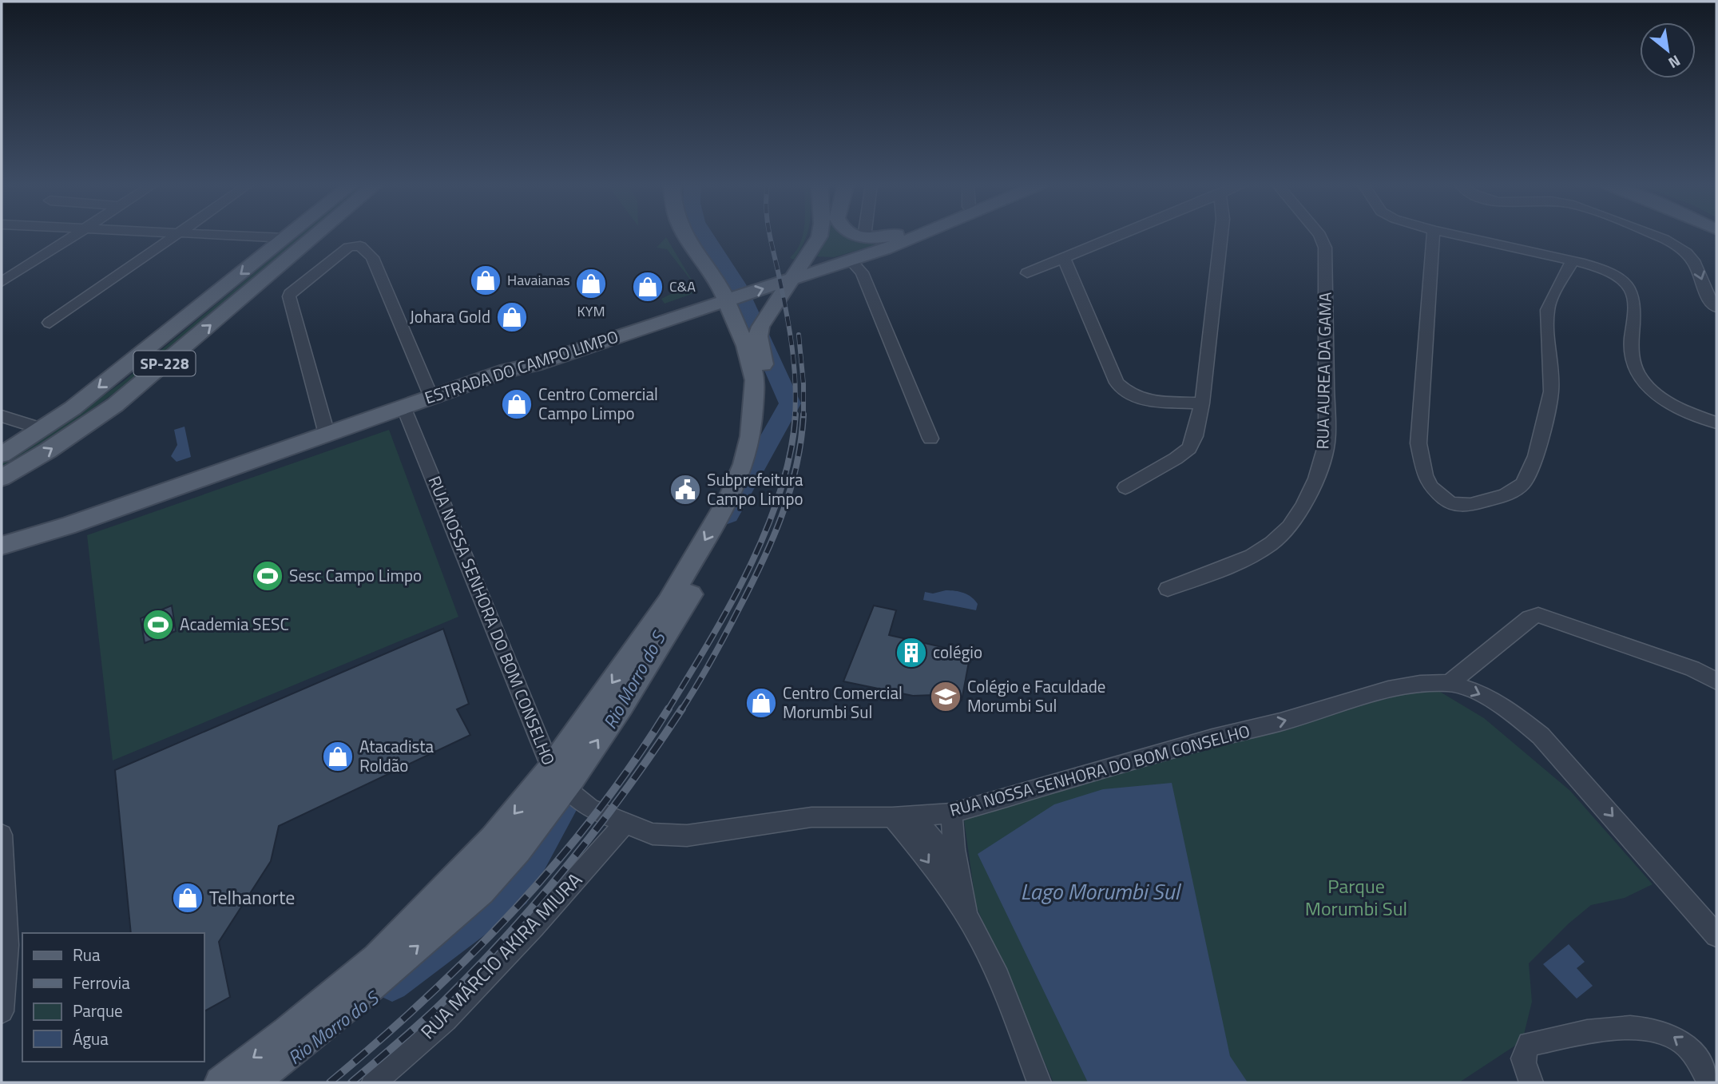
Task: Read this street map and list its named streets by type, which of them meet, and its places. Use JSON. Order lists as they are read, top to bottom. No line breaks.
{"streets":{"main road":["SP-228","ESTRADA DO CAMPO LIMPO"],"street":["RUA AUREA DA GAMA","RUA NOSSA SENHORA DO BOM CONSELHO","RUA MÁRCIO AKIRA MIURA"]},"crossings":[["ESTRADA DO CAMPO LIMPO","RUA NOSSA SENHORA DO BOM CONSELHO"],["RUA NOSSA SENHORA DO BOM CONSELHO","RUA MÁRCIO AKIRA MIURA"]],"one_way":["RUA NOSSA SENHORA DO BOM CONSELHO"],"water":["Rio Morro do S","Lago Morumbi Sul"],"parks":["Parque Morumbi Sul"],"places":{"shop":["Havaianas","KYM","C&A","Johara Gold","Centro Comercial Campo Limpo","Centro Comercial Morumbi Sul","Atacadista Roldão","Telhanorte"],"public building":["Subprefeitura Campo Limpo"],"sports":["Sesc Campo Limpo","Academia SESC"],"building":["colégio"],"school or university":["Colégio e Faculdade Morumbi Sul"]},"legend":["Rua","Ferrovia","Parque","Água"],"north":"bottom right"}
